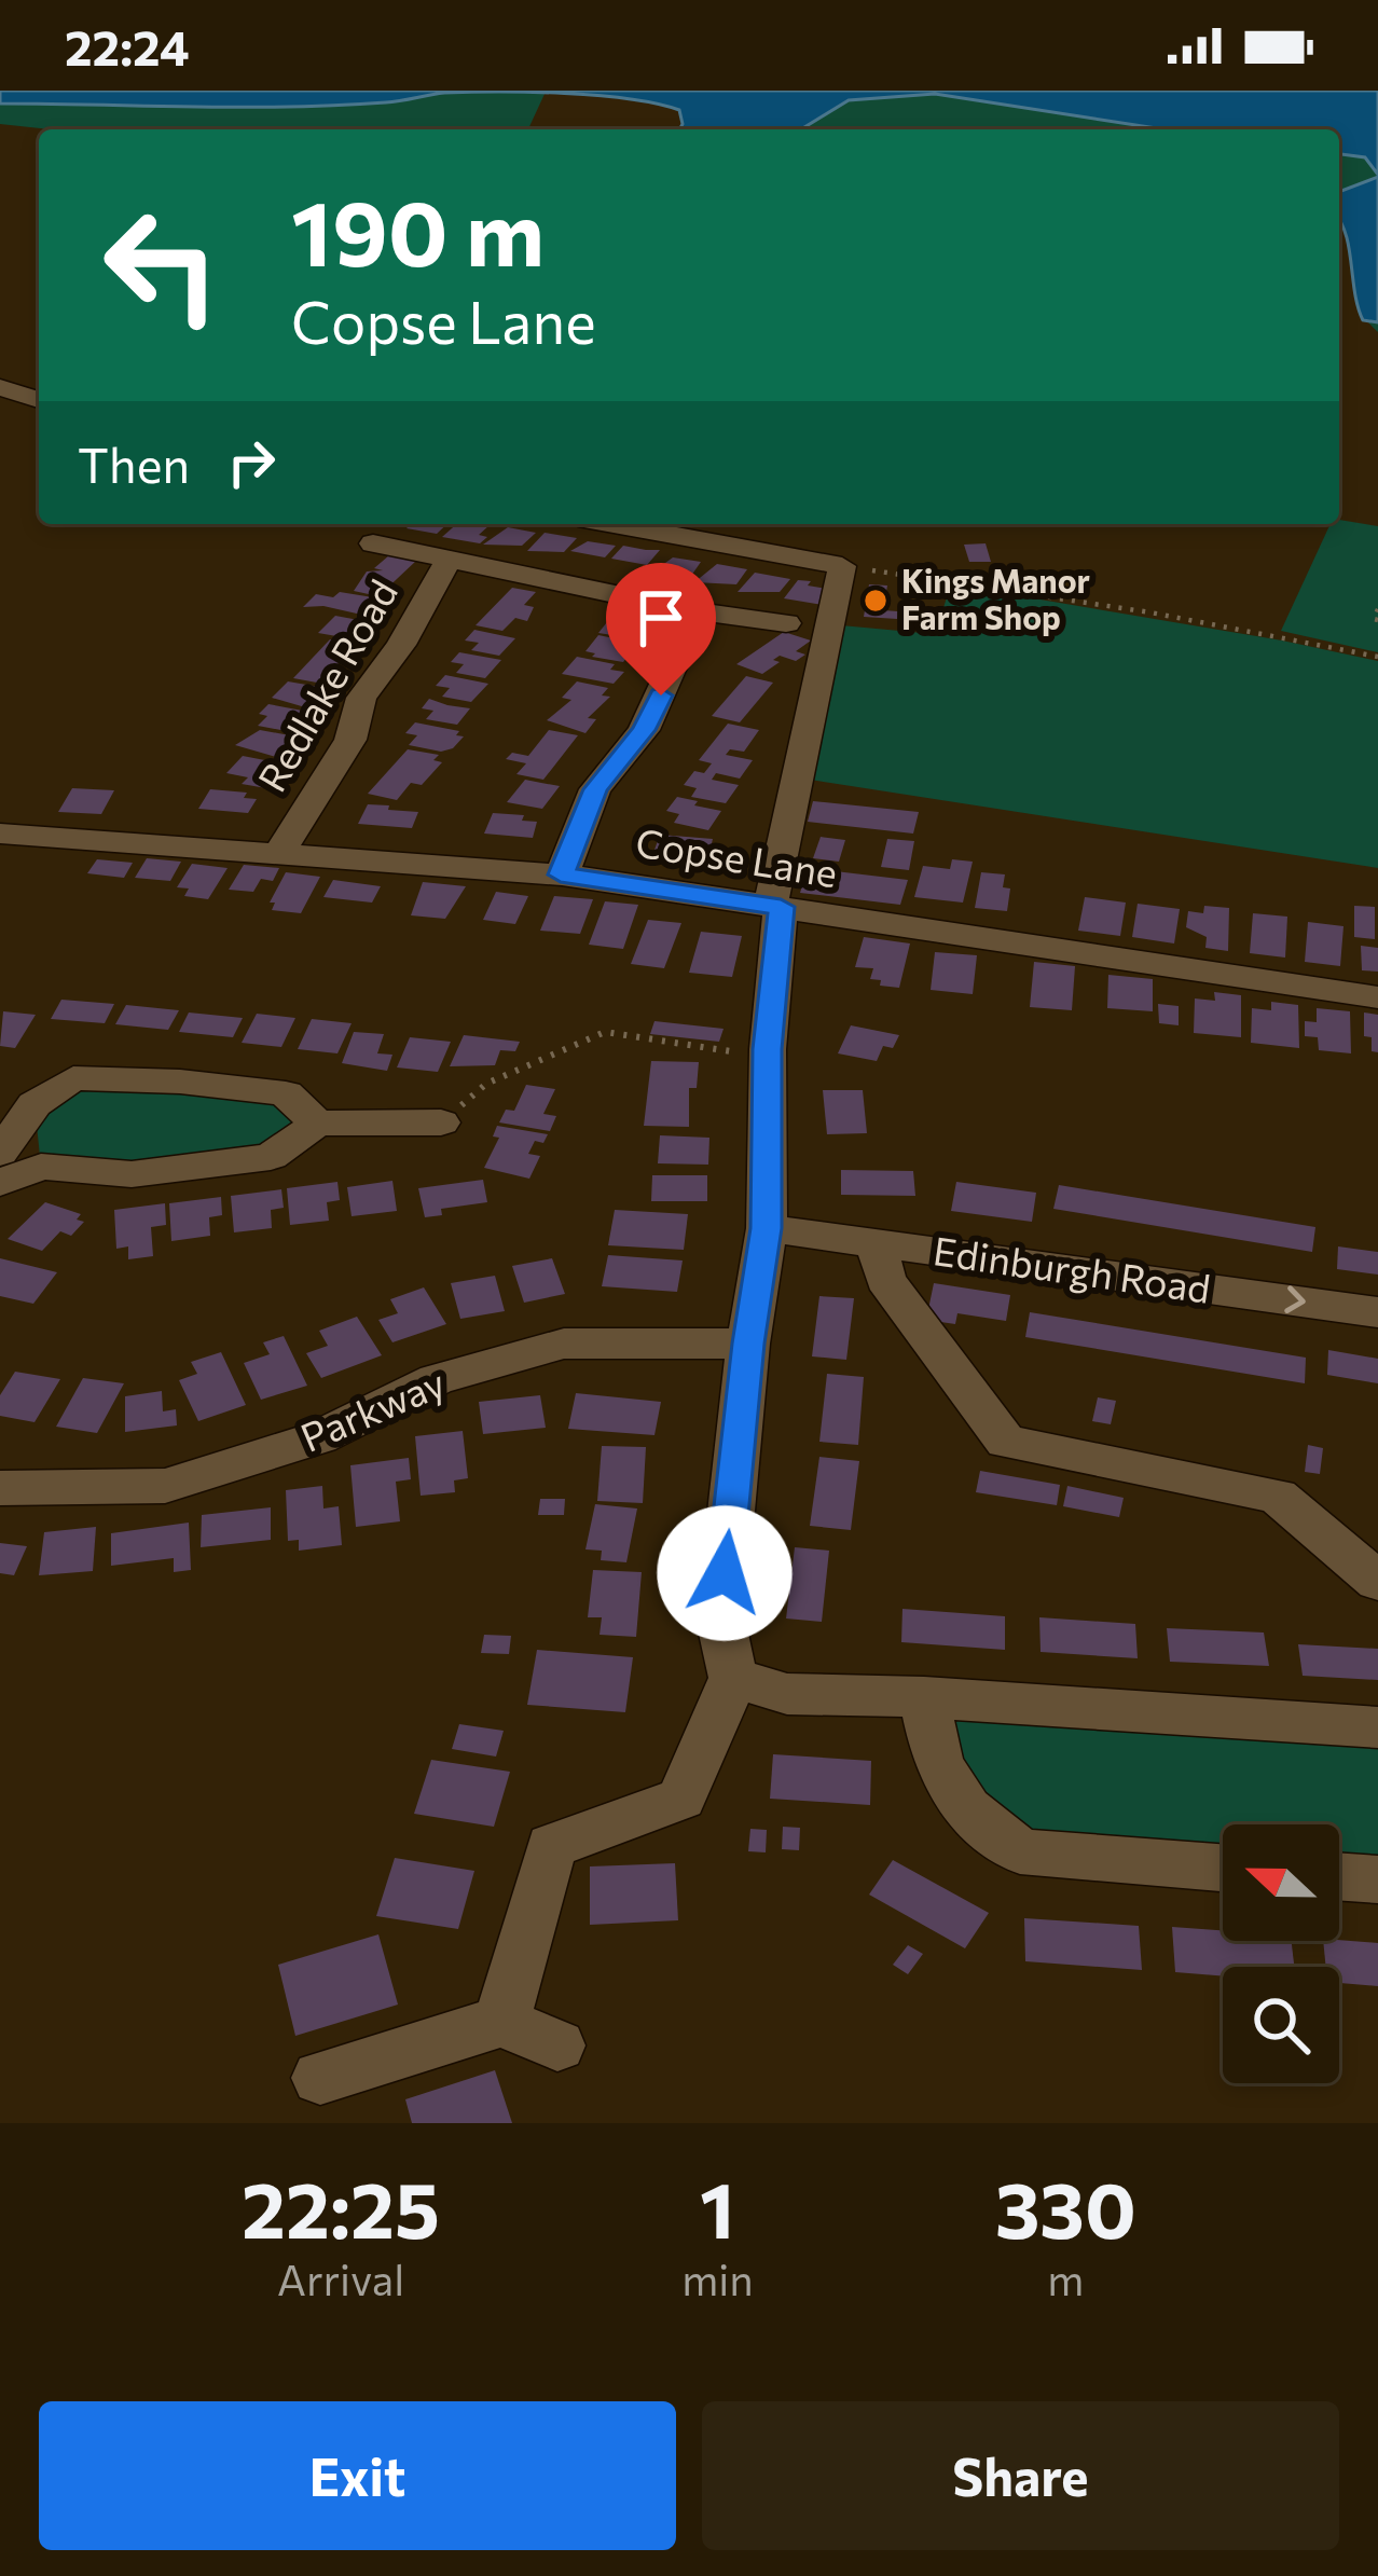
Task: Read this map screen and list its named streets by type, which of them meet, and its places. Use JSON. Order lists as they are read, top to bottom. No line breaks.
{"streets":{"street":["Redlake Road","Copse Lane","Edinburgh Road","Parkway"]},"crossings":[["Redlake Road","Copse Lane"]],"one_way":["Edinburgh Road"],"places":["Kings Manor Farm Shop"],"north":"left","page":{"status":"22:24","turn":["190 m","Copse Lane"],"then":"Then","eta":["22:25","Arrival","1","min","330","m"],"buttons":["Exit","Share"]}}
